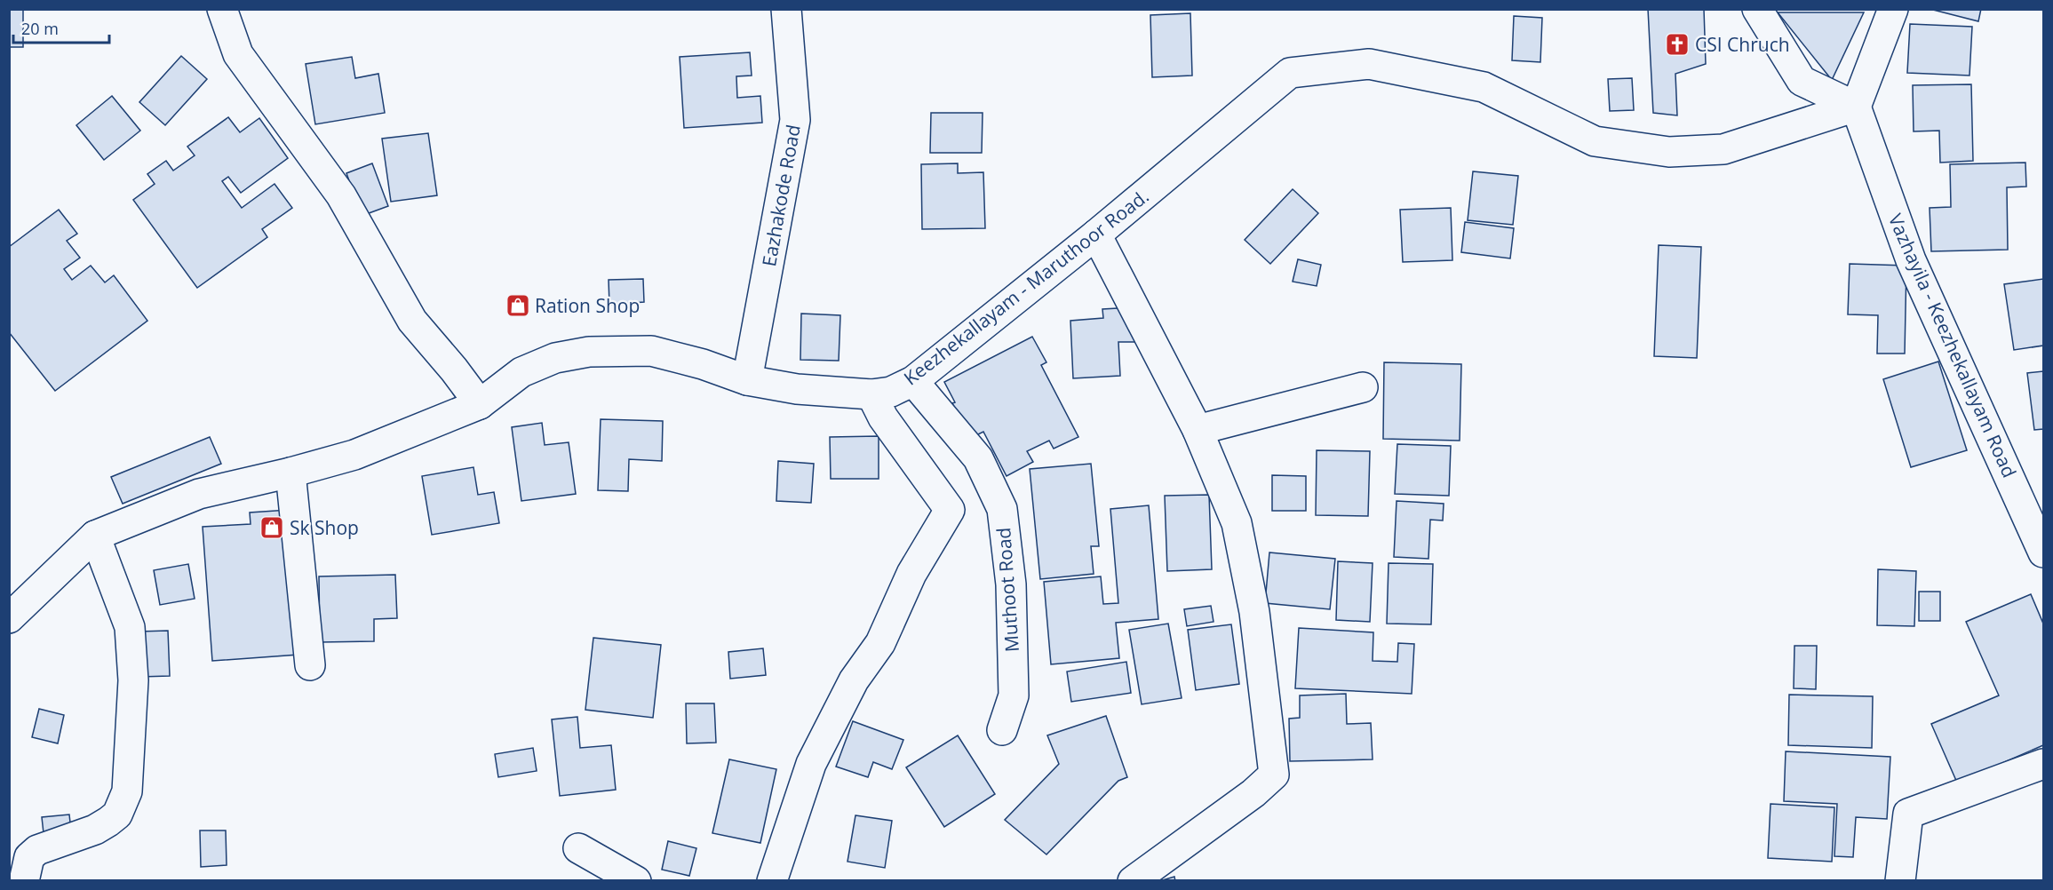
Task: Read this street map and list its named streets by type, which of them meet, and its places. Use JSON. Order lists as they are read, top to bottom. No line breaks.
{"streets":{"street":["Eazhakode Road","Keezhekallayam - Maruthoor Road.","Vazhayila - Keezhekallayam Road","Muthoot Road"]},"crossings":[["Eazhakode Road","Keezhekallayam - Maruthoor Road."],["Keezhekallayam - Maruthoor Road.","Vazhayila - Keezhekallayam Road"],["Keezhekallayam - Maruthoor Road.","Muthoot Road"]],"places":{"church":["CSI Chruch"],"shop":["Ration Shop","Sk Shop"]},"scale_bar":"20 m"}
